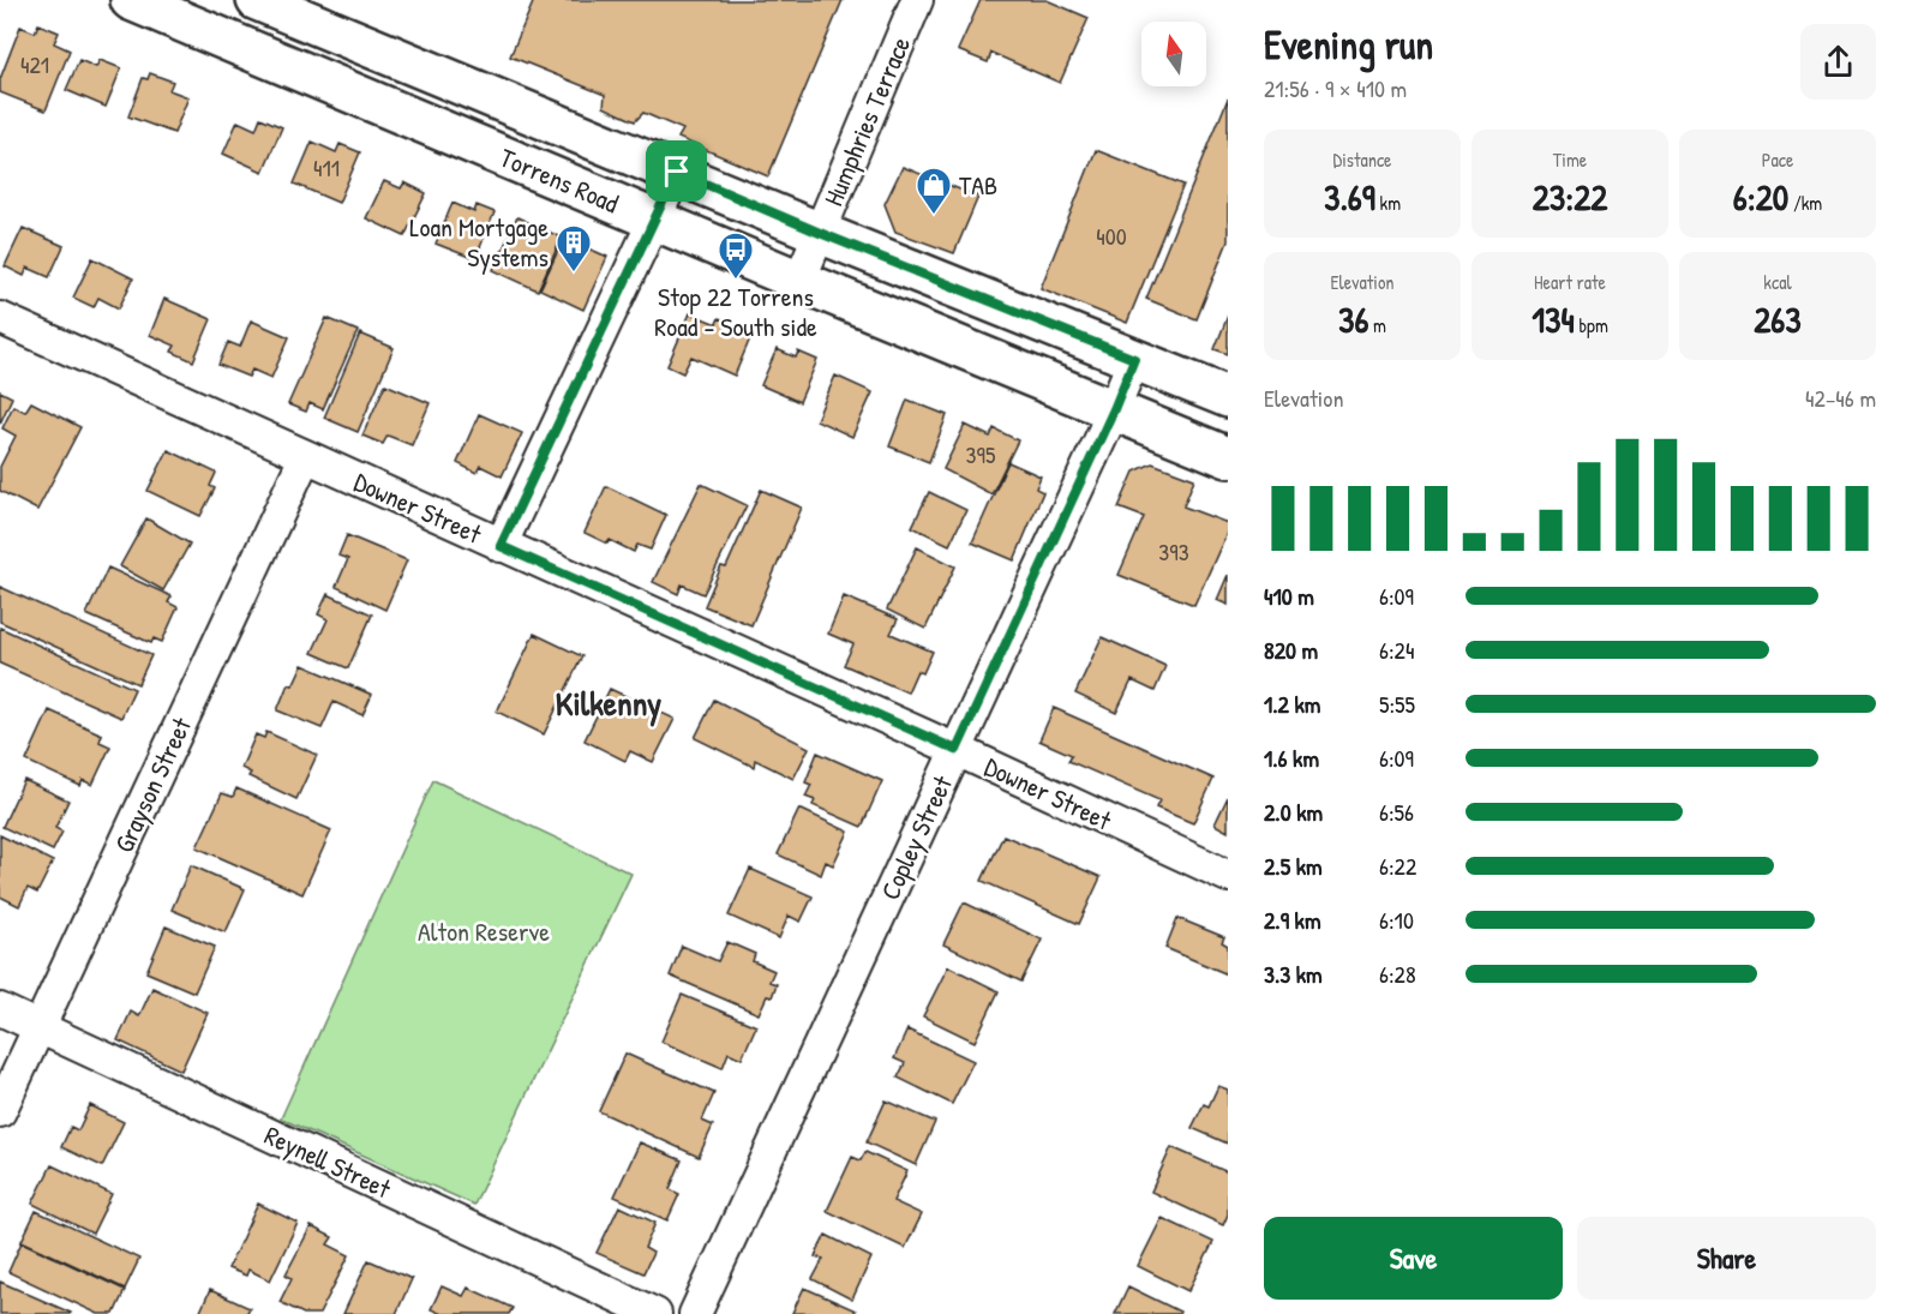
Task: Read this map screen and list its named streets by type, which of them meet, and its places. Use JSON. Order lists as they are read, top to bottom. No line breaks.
{"streets":{"main road":["Torrens Road"],"street":["Humphries Terrace","Downer Street","Grayson Street","Copley Street","Reynell Street"]},"crossings":[["Humphries Terrace","Torrens Road"],["Torrens Road","Copley Street"],["Downer Street","Grayson Street"],["Downer Street","Copley Street"],["Grayson Street","Reynell Street"]],"districts":["Kilkenny"],"parks":["Alton Reserve"],"places":{"shop":["TAB"],"building":["Loan Mortgage Systems"],"bus stop":["Stop 22 Torrens Road - South side"]},"house_numbers":["421","411","400","395","393"],"north":"top","page":{"heading":["Evening run","21:56 · 9 × 410 m"],"stats":[["Distance","3.69 km"],["Time","23:22"],["Pace","6:20 /km"],["Elevation","36 m"],["Heart rate","134 bpm"],["kcal","263"]],"chart":["Elevation","42–46 m"],"list":[{"name":"410 m","note":"6:09"},{"name":"820 m","note":"6:24"},{"name":"1.2 km","note":"5:55"},{"name":"1.6 km","note":"6:09"},{"name":"2.0 km","note":"6:56"},{"name":"2.5 km","note":"6:22"},{"name":"2.9 km","note":"6:10"},{"name":"3.3 km","note":"6:28"}],"buttons":["Save","Share"]}}
